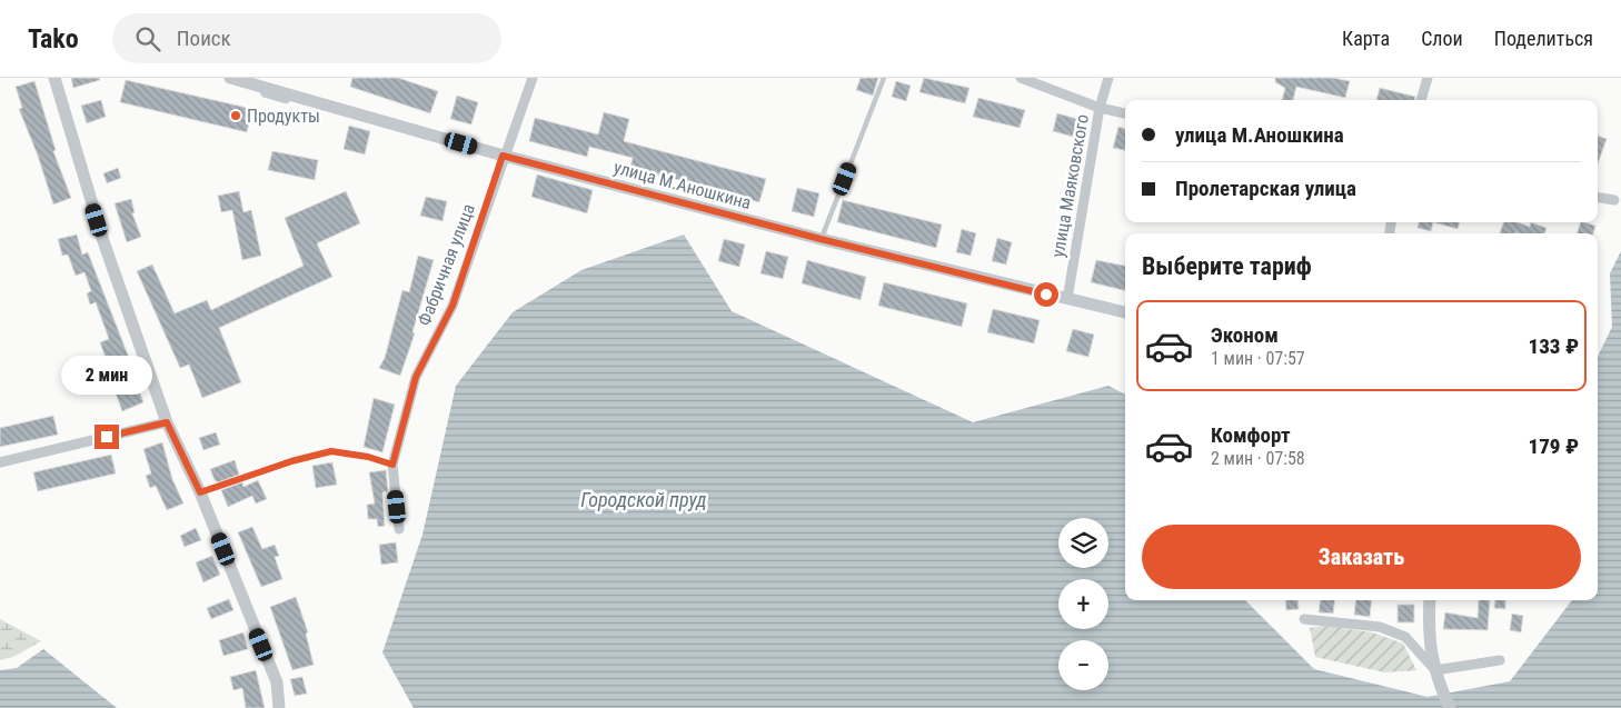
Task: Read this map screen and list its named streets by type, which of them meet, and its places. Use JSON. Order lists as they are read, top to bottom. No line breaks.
{"streets":{"street":["улица М.Аношкина","улица Маяковского","Фабричная улица"]},"crossings":[["улица М.Аношкина","улица Маяковского"],["улица М.Аношкина","Фабричная улица"]],"water":["Городской пруд"],"places":["Продукты"],"page":{"header":"Tako","search":"Поиск","nav":["Карта","Слои","Поделиться"],"banner":["улица М.Аношкина","Пролетарская улица"],"heading":"Выберите тариф","list":[{"name":"Эконом","note":"1 мин · 07:57","value":"133 ₽"},{"name":"Комфорт","note":"2 мин · 07:58","value":"179 ₽"}],"bubble":"2 мин","buttons":"Заказать","map_buttons":["+","−"]}}
